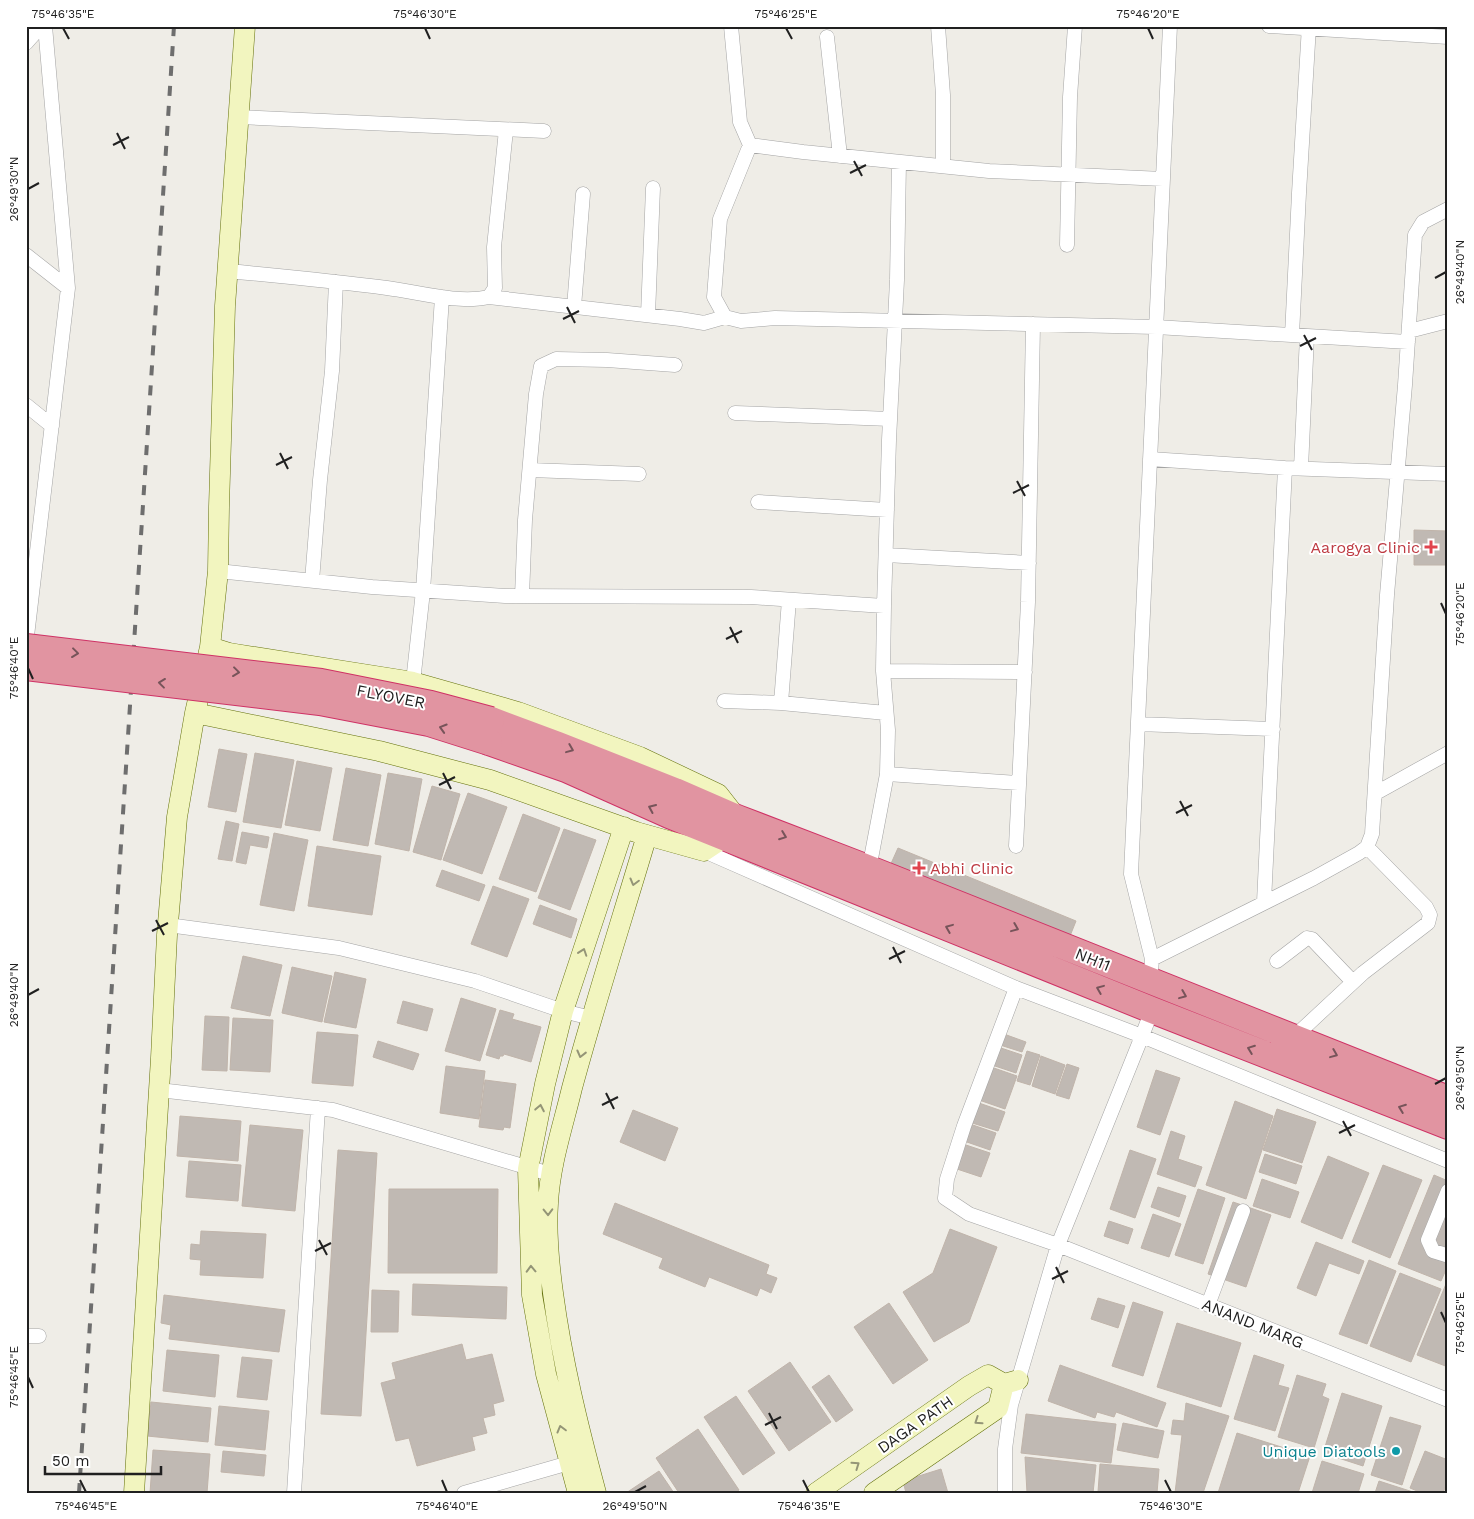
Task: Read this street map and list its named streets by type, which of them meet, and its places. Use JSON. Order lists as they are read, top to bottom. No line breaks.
{"streets":{"highway":["FLYOVER","NH11"],"street":["ANAND MARG","DAGA PATH"]},"crossings":[["FLYOVER","NH11"]],"places":{"health":["Aarogya Clinic","Abhi Clinic"],"other":["Unique Diatools"]},"scale_bar":"50 m","coordinates":["75°46'35\"E","75°46'30\"E","75°46'25\"E","75°46'20\"E","26°49'30\"N","26°49'40\"N","75°46'40\"E","26°49'50\"N","75°46'45\"E"]}
